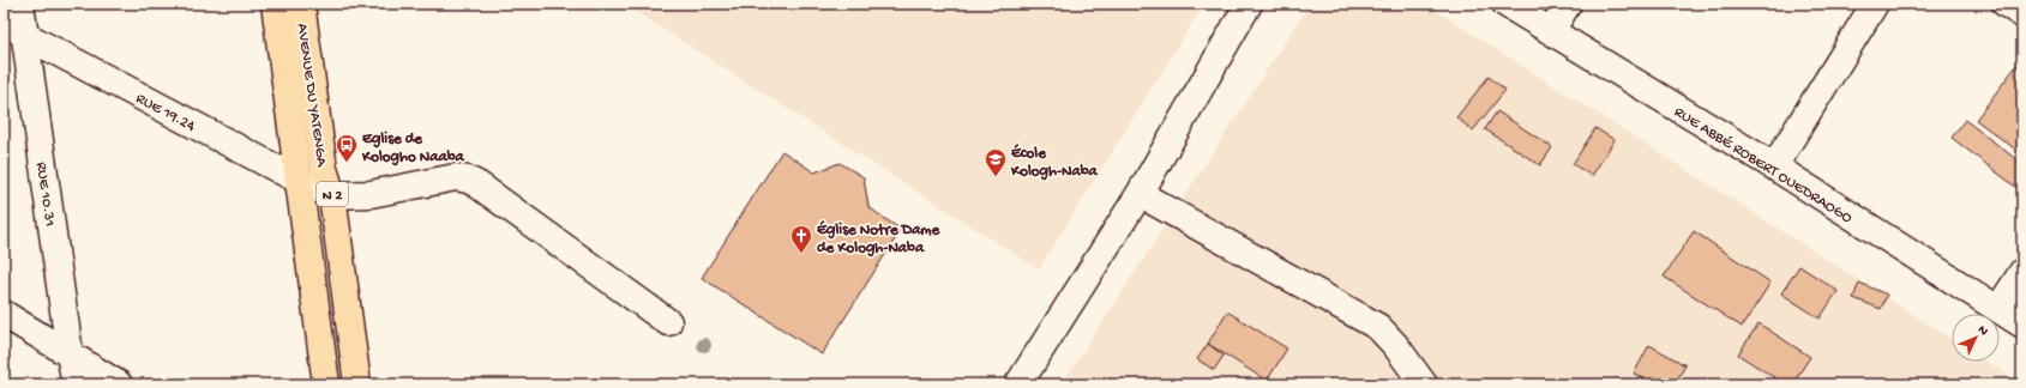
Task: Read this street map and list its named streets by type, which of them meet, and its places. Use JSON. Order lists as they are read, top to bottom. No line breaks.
{"streets":{"main road":["AVENUE DU YATENGA","N 2"],"street":["RUE 19.24","RUE ABBÉ ROBERT OUEDRAOGO","RUE 10.31"]},"crossings":[["AVENUE DU YATENGA","RUE 19.24"],["RUE 19.24","RUE 10.31"]],"places":{"bus stop":["Eglise de Kologho Naaba"],"school or university":["École Kologh-Naba"],"church":["Église Notre Dame de Kologh-Naba"]},"north":"top right"}
